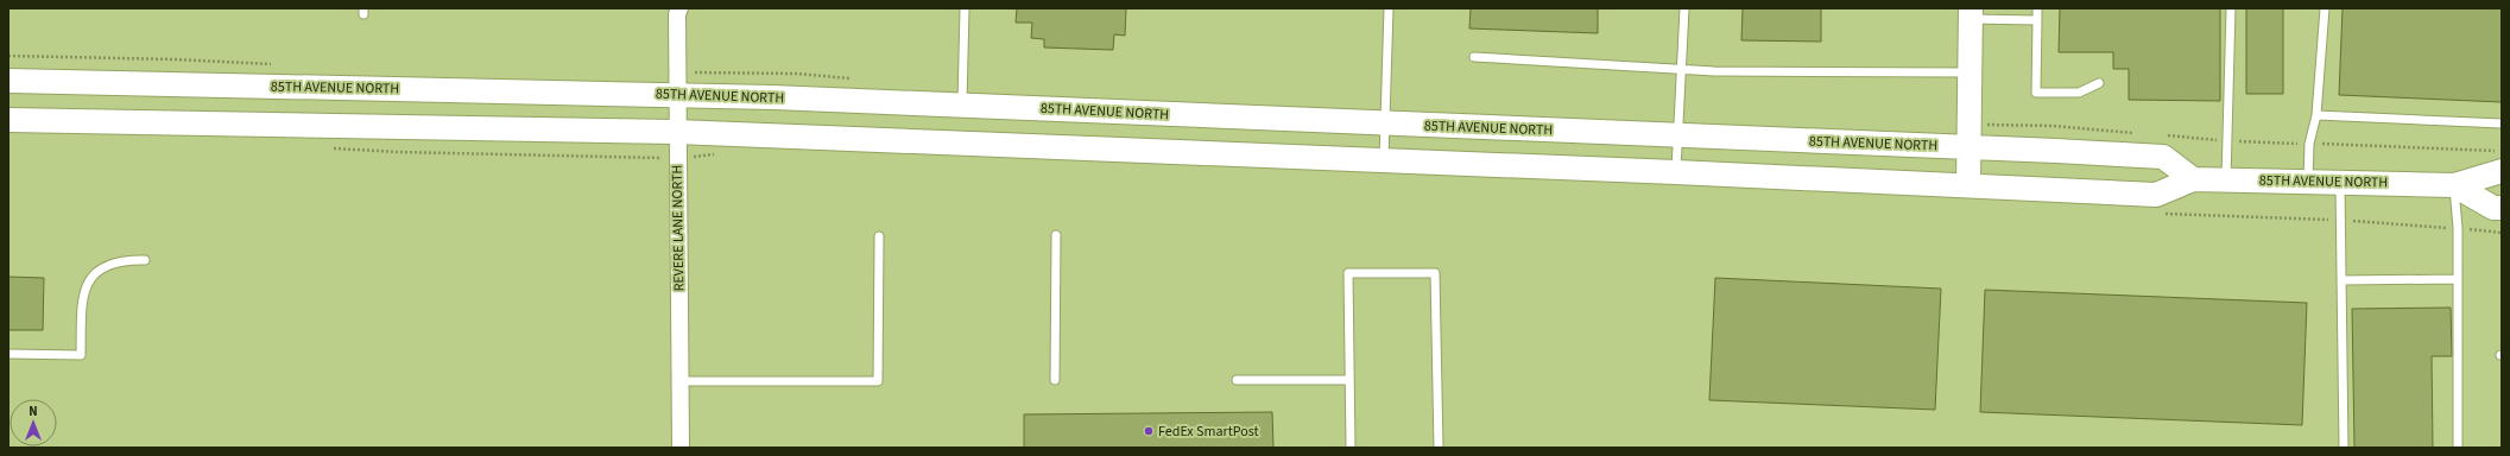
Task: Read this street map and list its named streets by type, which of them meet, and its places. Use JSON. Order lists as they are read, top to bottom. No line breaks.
{"streets":{"main road":["85TH AVENUE NORTH"],"street":["REVERE LANE NORTH"]},"crossings":[["85TH AVENUE NORTH","REVERE LANE NORTH"]],"places":["FedEx SmartPost"],"north":"top"}
